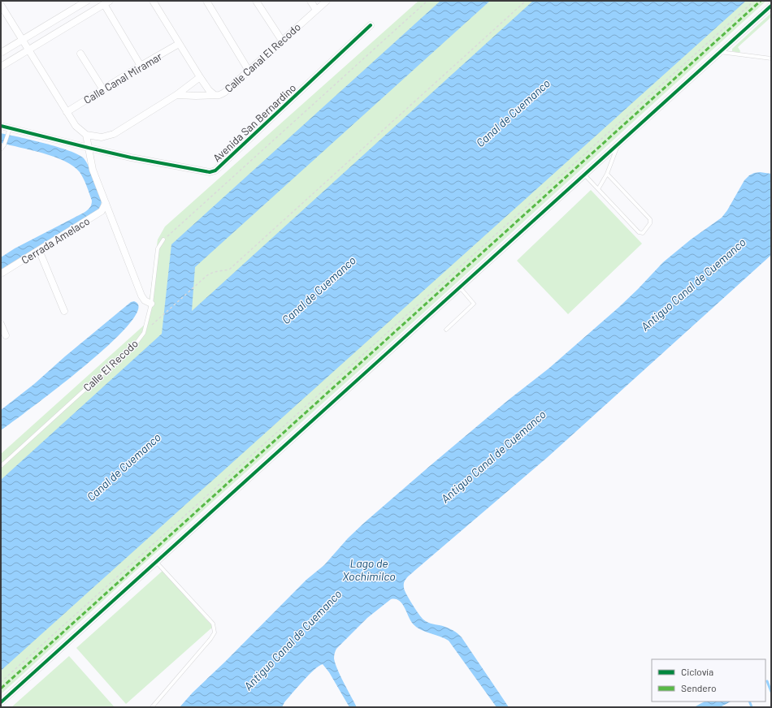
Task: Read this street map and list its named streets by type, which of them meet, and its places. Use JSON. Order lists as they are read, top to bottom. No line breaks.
{"streets":{"street":["Calle Canal El Recodo","Calle Canal Miramar","Avenida San Bernardino","Cerrada Amelaco"],"lane":["Calle El Recodo"]},"water":["Canal de Cuemanco","Antiguo Canal de Cuemanco","Lago de Xochimilco"],"legend":["Ciclovía","Sendero"]}
